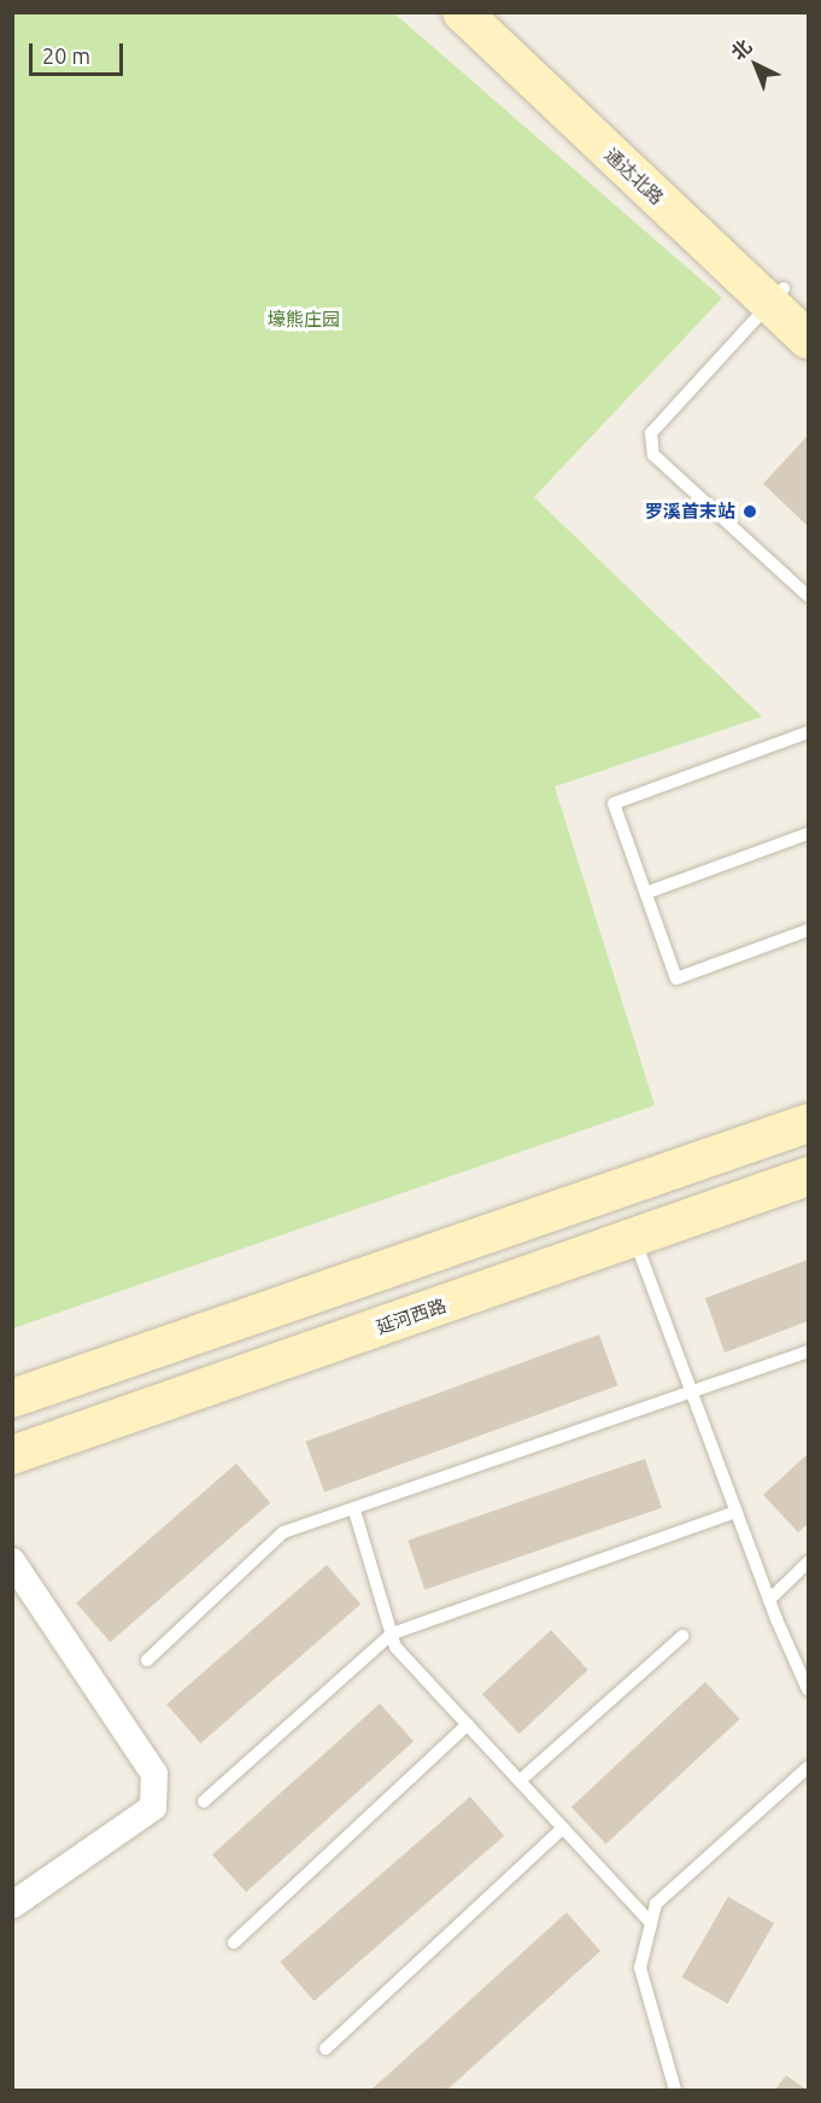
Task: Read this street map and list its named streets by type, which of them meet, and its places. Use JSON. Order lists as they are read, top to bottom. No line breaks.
{"streets":{"street":["通达北路","延河西路"]},"parks":["壕熊庄园"],"places":["罗溪首末站"],"scale_bar":"20 m","north":"top left"}
